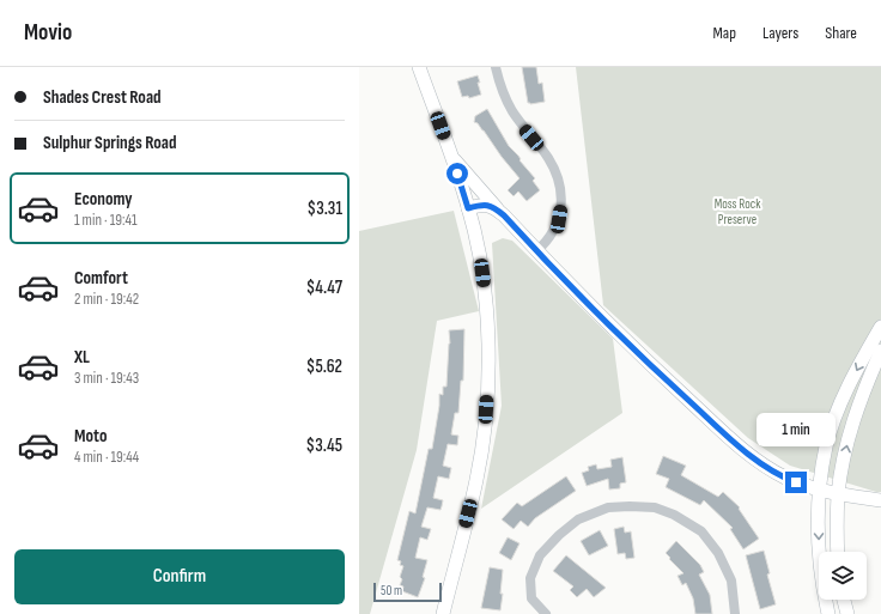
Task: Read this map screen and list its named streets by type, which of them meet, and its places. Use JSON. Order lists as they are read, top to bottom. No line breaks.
{"parks":["Moss Rock Preserve"],"scale_bar":"50 m","page":{"header":"Movio","nav":["Map","Layers","Share"],"banner":["Shades Crest Road","Sulphur Springs Road"],"list":[{"name":"Economy","note":"1 min · 19:41","value":"$3.31"},{"name":"Comfort","note":"2 min · 19:42","value":"$4.47"},{"name":"XL","note":"3 min · 19:43","value":"$5.62"},{"name":"Moto","note":"4 min · 19:44","value":"$3.45"}],"bubble":"1 min","buttons":"Confirm","scale":"50 m"}}
